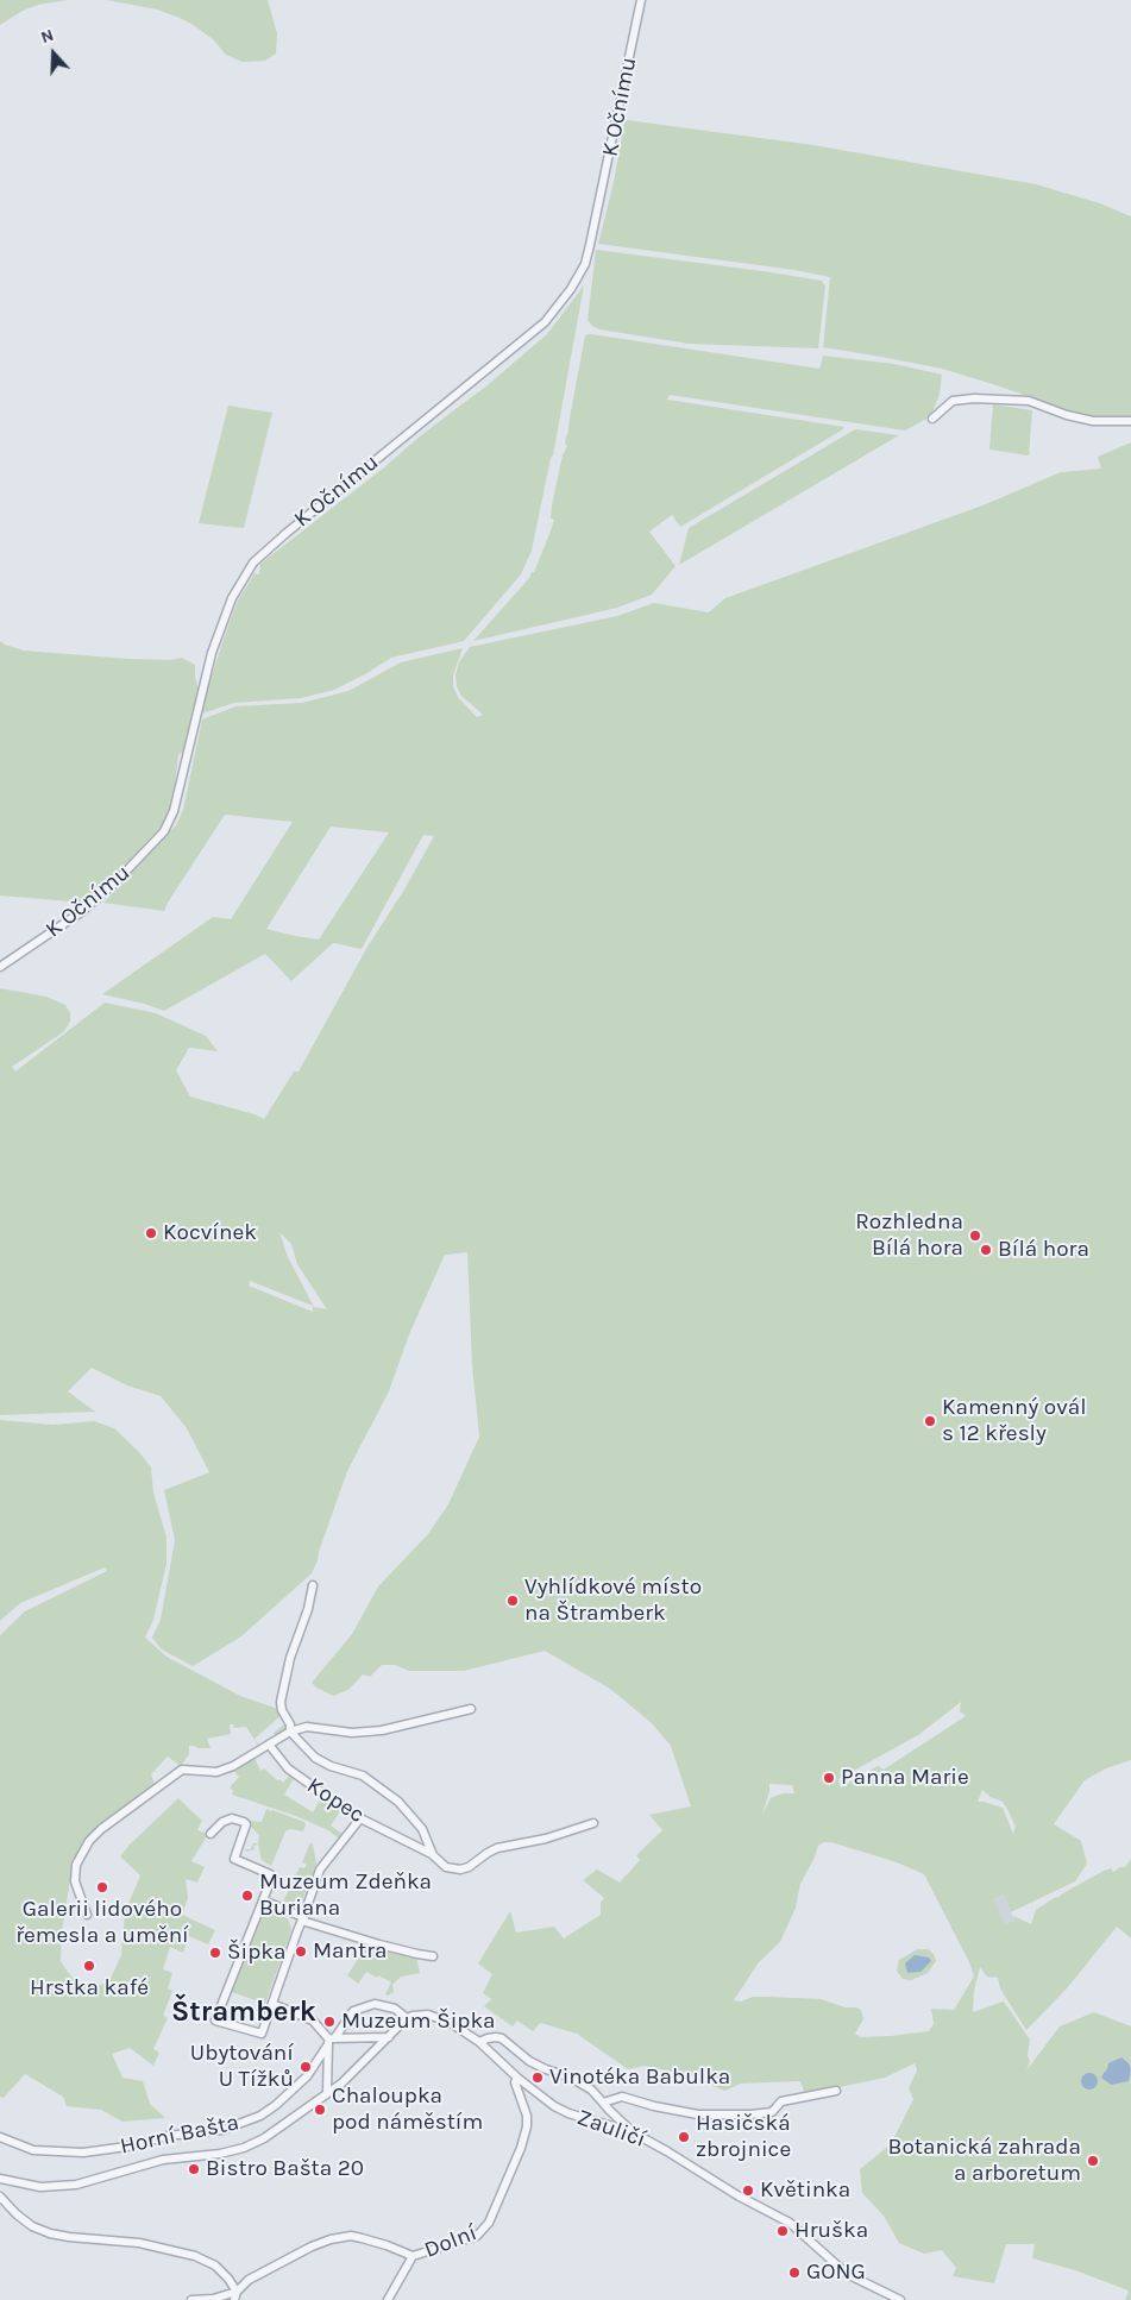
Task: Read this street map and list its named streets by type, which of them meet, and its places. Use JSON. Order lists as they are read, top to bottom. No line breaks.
{"streets":{"street":["K Očnímu","Kopec","Zauličí","Horní Bašta","Dolní"]},"crossings":[["Zauličí","Horní Bašta"],["Zauličí","Dolní"]],"districts":["Štramberk"],"places":["Kocvínek","Rozhledna Bílá hora","Bílá hora","Kamenný ovál s 12 křesly","Vyhlídkové místo na Štramberk","Panna Marie","Galerii lidového řemesla a umění","Muzeum Zdeňka Buriana","Mantra","Šipka","Hrstka kafé","Muzeum Šipka","Ubytování U Tížků","Vinotéka Babulka","Chaloupka pod náměstím","Hasičská zbrojnice","Botanická zahrada a arboretum","Bistro Bašta 20","Květinka","Hruška","GONG"],"north":"top"}
